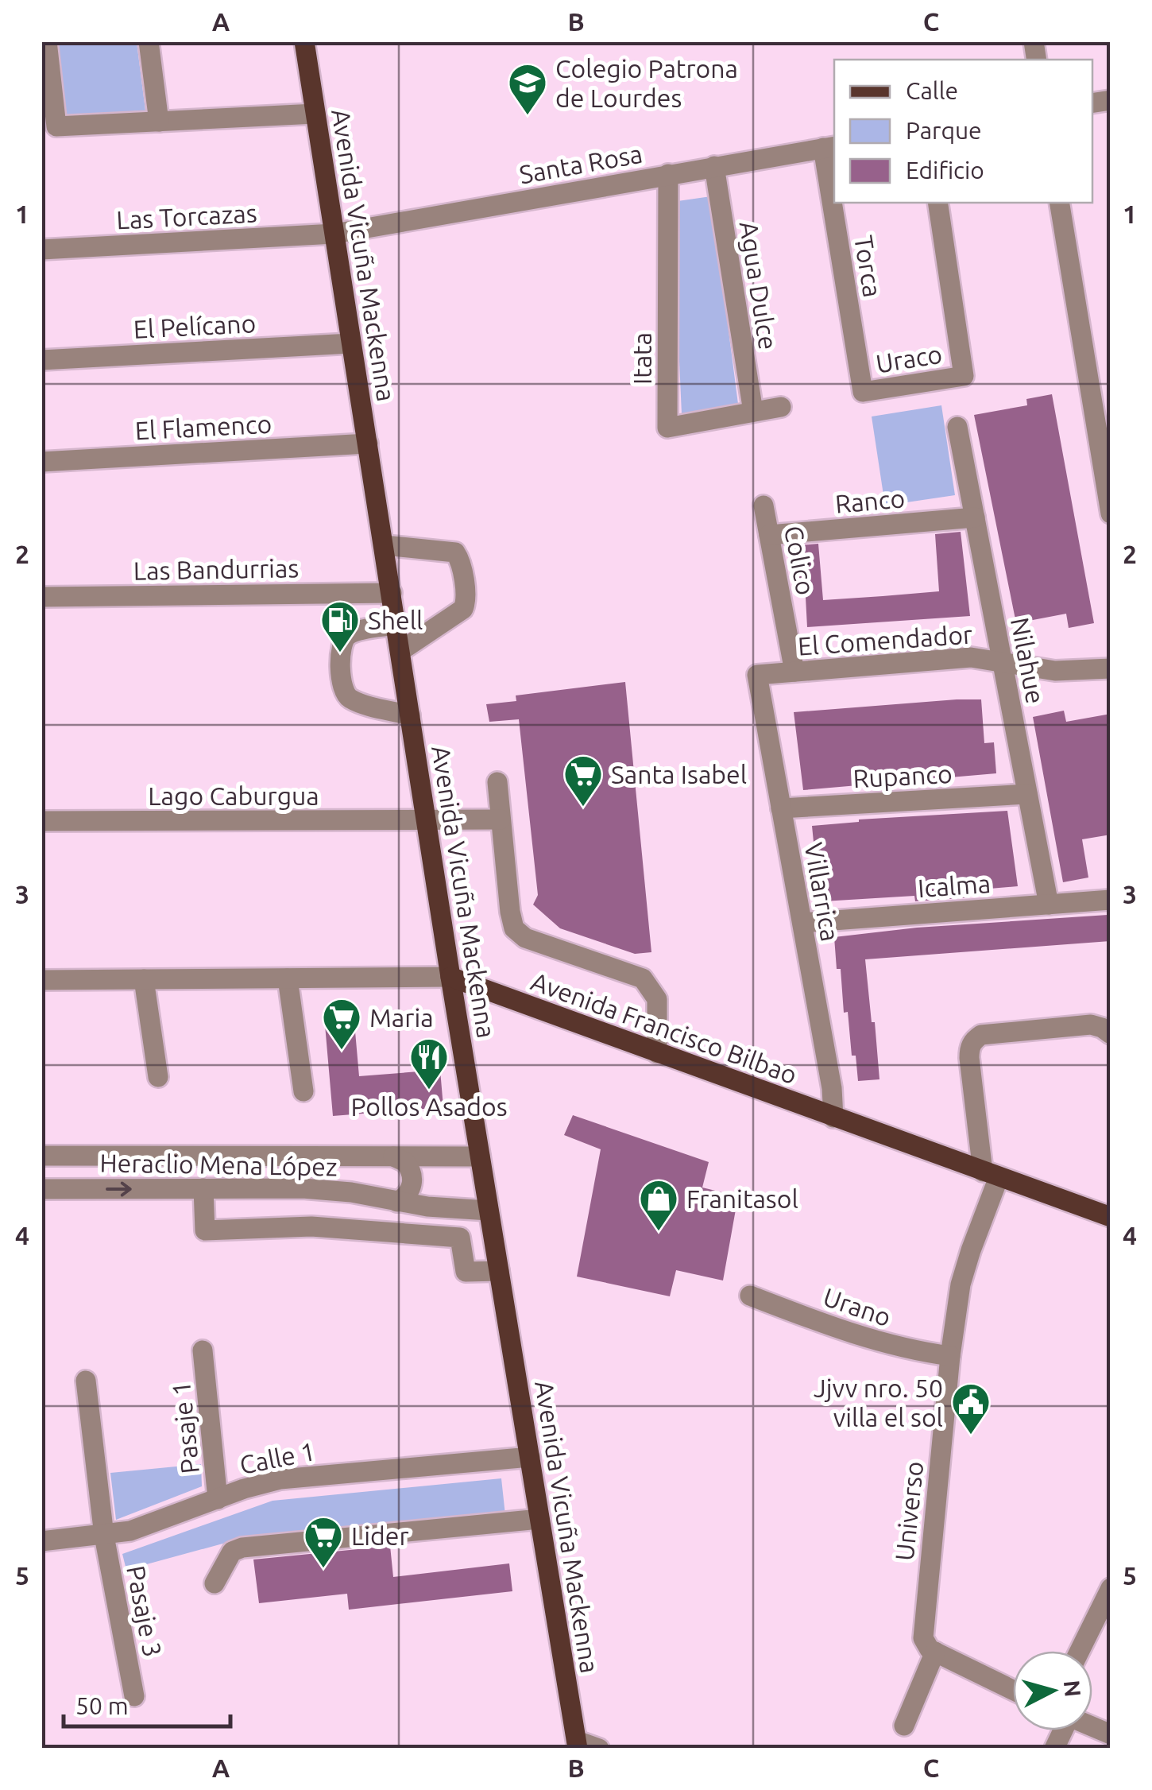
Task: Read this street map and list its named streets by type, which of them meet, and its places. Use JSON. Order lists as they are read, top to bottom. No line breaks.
{"streets":{"main road":["Avenida Vicuña Mackenna","Avenida Francisco Bilbao"],"street":["Santa Rosa","Las Torcazas","Torca","Agua Dulce","El Pelícano","Itata","Uraco","El Flamenco","Ranco","Colico","Las Bandurrias","El Comendador","Nilahue","Rupanco","Lago Caburgua","Icalma","Villarrica","Heraclio Mena López","Urano","Pasaje 1","Calle 1","Universo","Pasaje 3"]},"crossings":[["Santa Rosa","Las Torcazas"],["Santa Rosa","Avenida Vicuña Mackenna"],["Santa Rosa","Torca"],["Santa Rosa","Agua Dulce"],["Santa Rosa","Itata"],["Las Torcazas","Avenida Vicuña Mackenna"],["Avenida Vicuña Mackenna","El Pelícano"],["Avenida Vicuña Mackenna","El Flamenco"],["Avenida Vicuña Mackenna","Las Bandurrias"],["Avenida Vicuña Mackenna","Lago Caburgua"],["Avenida Vicuña Mackenna","Avenida Francisco Bilbao"],["Avenida Vicuña Mackenna","Heraclio Mena López"],["Avenida Vicuña Mackenna","Calle 1"],["Torca","Uraco"],["Agua Dulce","Itata"],["Ranco","Colico"],["Ranco","Nilahue"],["Colico","El Comendador"],["El Comendador","Nilahue"],["El Comendador","Villarrica"],["Nilahue","Rupanco"],["Nilahue","Icalma"],["Rupanco","Villarrica"],["Icalma","Villarrica"],["Villarrica","Avenida Francisco Bilbao"],["Avenida Francisco Bilbao","Universo"],["Urano","Universo"],["Pasaje 1","Calle 1"],["Calle 1","Pasaje 3"]],"places":{"school or university":["Colegio Patrona de Lourdes"],"fuel station":["Shell"],"supermarket":["Santa Isabel","Maria","Lider"],"restaurant":["Pollos Asados"],"shop":["Franitasol"],"public building":["Jjvv nro. 50 villa el sol"]},"legend":["Calle","Parque","Edificio"],"scale_bar":"50 m","north":"right","grid":{"columns":["A","B","C"],"rows":["1","2","3","4","5"]}}
